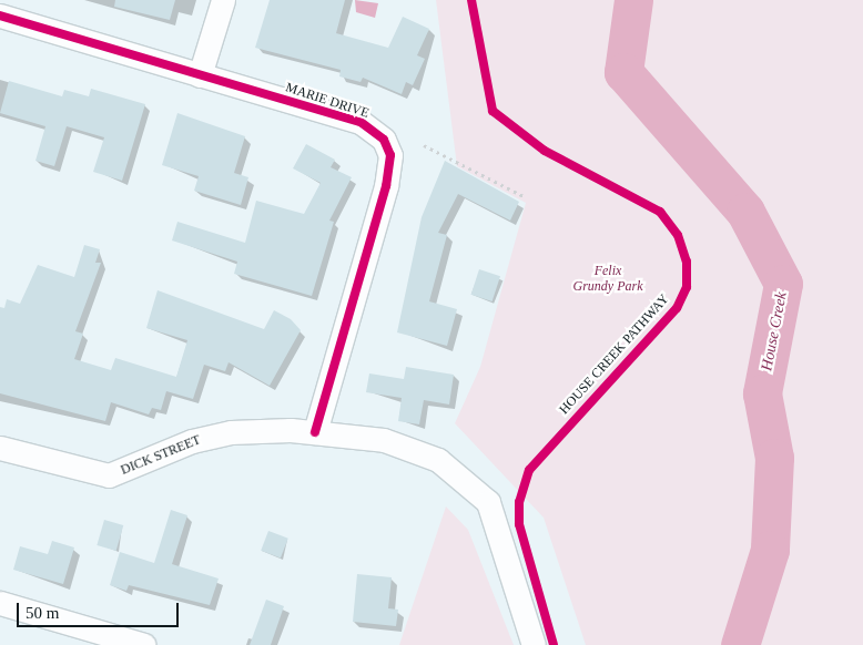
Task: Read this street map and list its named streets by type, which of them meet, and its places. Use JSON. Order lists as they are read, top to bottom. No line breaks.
{"streets":{"street":["MARIE DRIVE","DICK STREET"],"cycle path":["HOUSE CREEK PATHWAY"]},"crossings":[["MARIE DRIVE","DICK STREET"]],"water":["House Creek"],"parks":["Felix Grundy Park"],"scale_bar":"50 m"}
